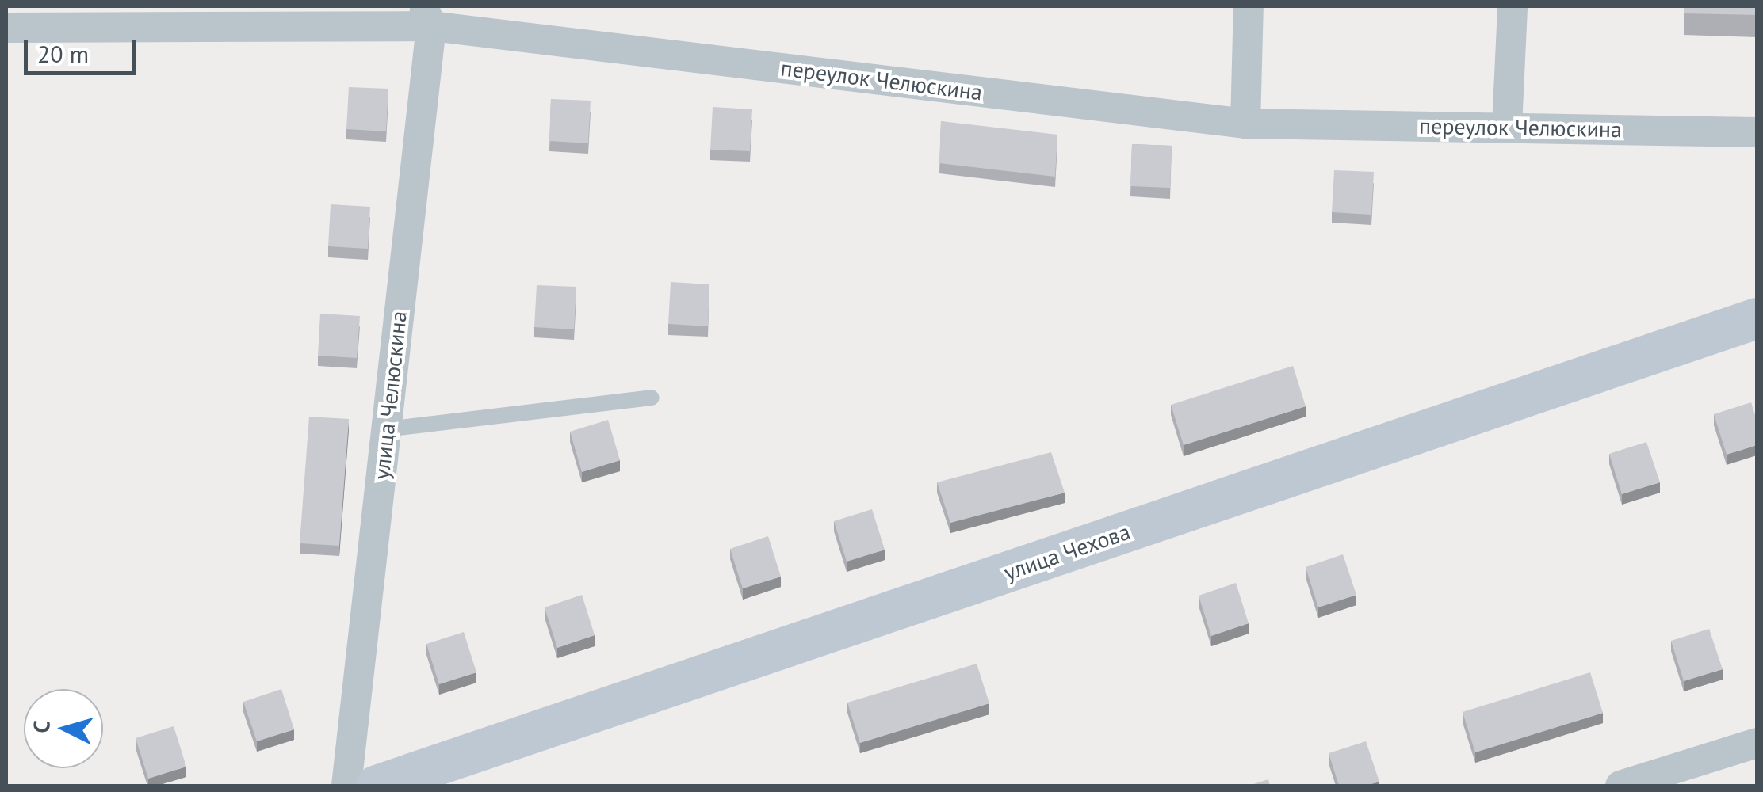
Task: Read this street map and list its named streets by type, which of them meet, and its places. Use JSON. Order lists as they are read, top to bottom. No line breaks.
{"streets":{"street":["переулок Челюскина","улица Челюскина","улица Чехова"]},"crossings":[["переулок Челюскина","улица Челюскина"]],"scale_bar":"20 m","north":"left"}
